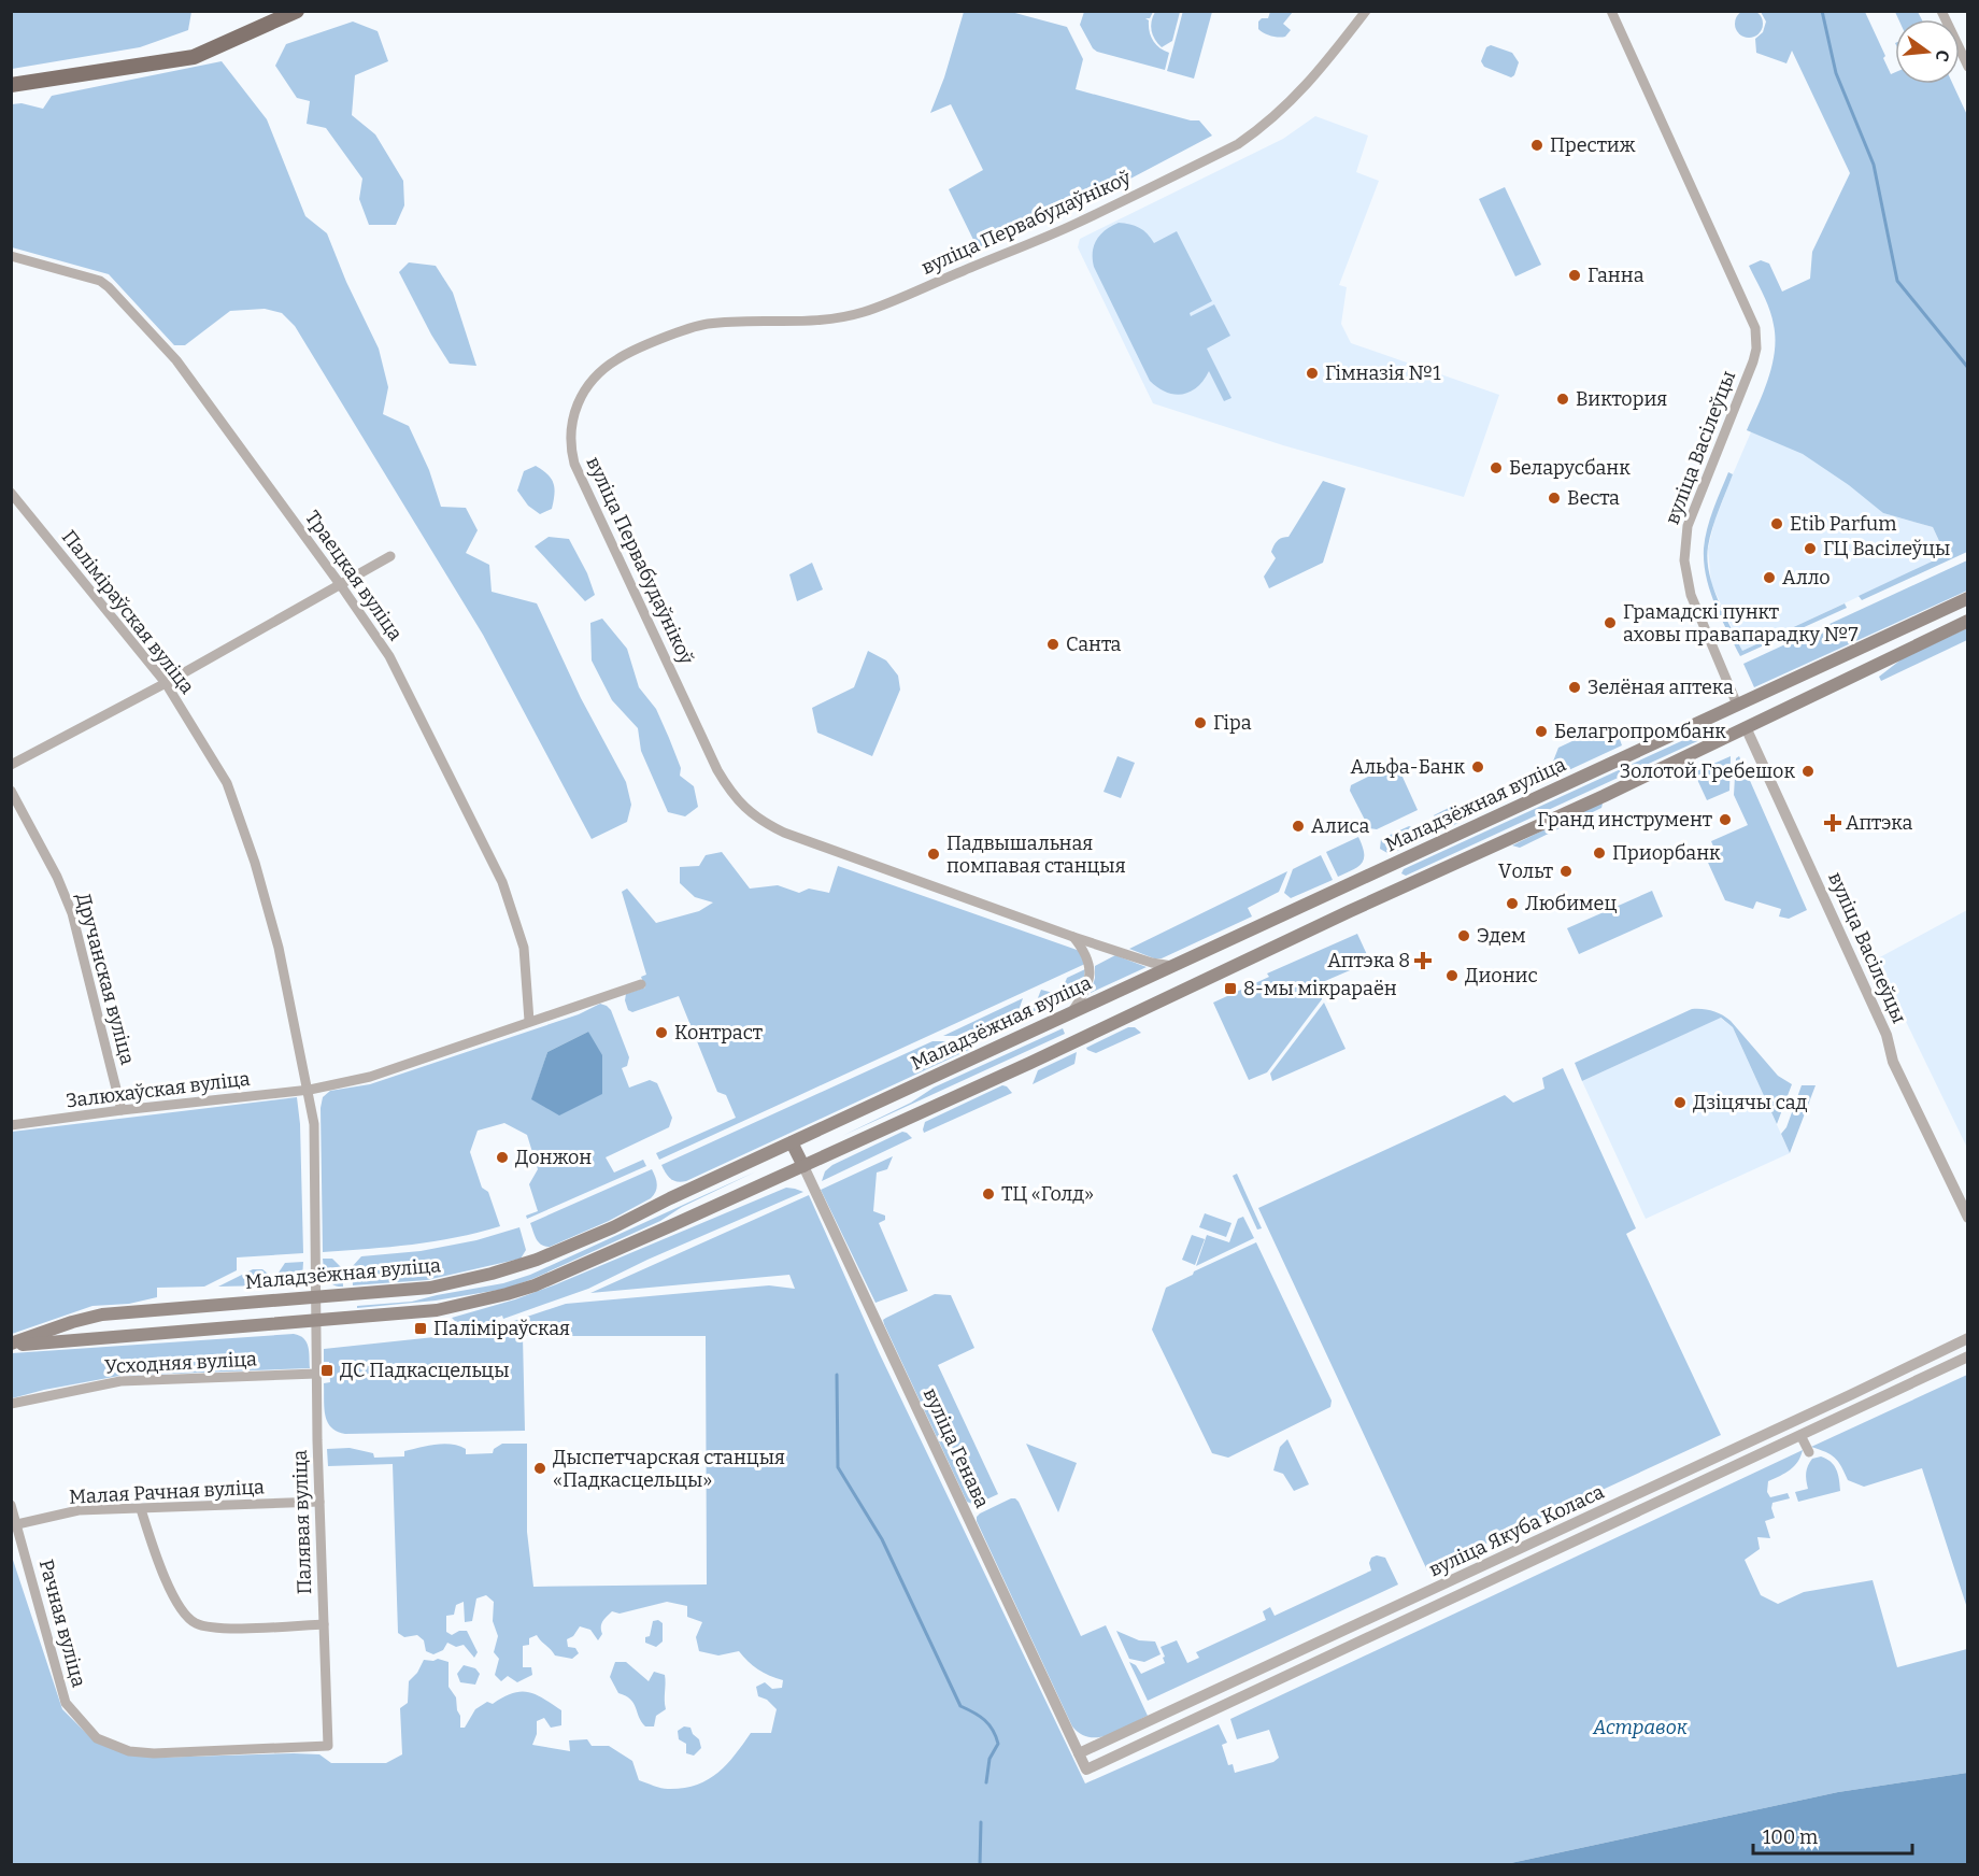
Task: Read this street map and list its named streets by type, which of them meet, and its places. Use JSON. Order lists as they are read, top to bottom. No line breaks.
{"streets":{"main road":["вуліца Васілеўцы","Маладзёжная вуліца","вуліца Генава"],"street":["вуліца Первабудаўнікоў","Траецкая вуліца","Паліміраўская вуліца","Дручанская вуліца","Залюхаўская вуліца","Усходняя вуліца","Малая Рачная вуліца","Палявая вуліца","вуліца Якуба Коласа","Рачная вуліца"]},"crossings":[["вуліца Первабудаўнікоў","Маладзёжная вуліца"],["вуліца Васілеўцы","Маладзёжная вуліца"],["Паліміраўская вуліца","Маладзёжная вуліца"],["Паліміраўская вуліца","Залюхаўская вуліца"],["Паліміраўская вуліца","Палявая вуліца"],["Маладзёжная вуліца","вуліца Генава"],["Маладзёжная вуліца","Палявая вуліца"],["Дручанская вуліца","Залюхаўская вуліца"],["Усходняя вуліца","Палявая вуліца"],["вуліца Генава","вуліца Якуба Коласа"],["Малая Рачная вуліца","Палявая вуліца"],["Малая Рачная вуліца","Рачная вуліца"],["Палявая вуліца","Рачная вуліца"]],"parks":["Астравок"],"places":{"other":["Престиж","Ганна","Гімназія №1","Виктория","Беларусбанк","Веста","Etib Parfum","ГЦ Васілеўцы","Алло","Грамадскі пункт аховы правапарадку №7","Санта","Зелёная аптека","Гіра","Белагропромбанк","Альфа-Банк","Золотой Гребешок","Гранд инструмент","Алиса","Приорбанк","Падвышальная помпавая станцыя","Vольт","Любимец","Эдем","Дионис","Контраст","Дзіцячы сад","Донжон","ТЦ «Голд»","Дыспетчарская станцыя «Падкасцельцы»"],"health":["Аптэка","Аптэка 8"],"transit":["8-мы мікрараён","Паліміраўская","ДС Падкасцельцы"]},"scale_bar":"100 m","north":"right"}
